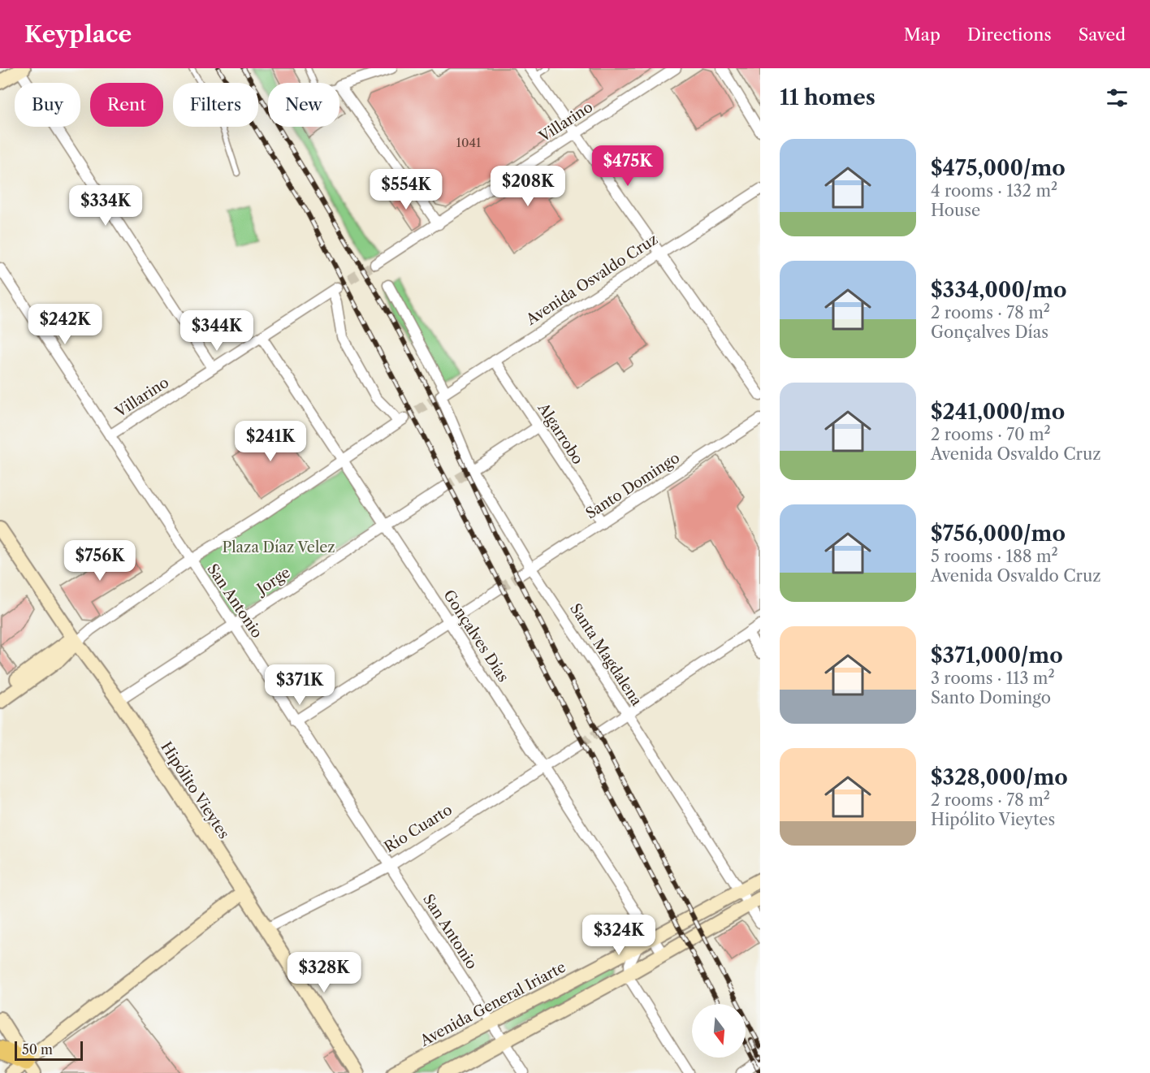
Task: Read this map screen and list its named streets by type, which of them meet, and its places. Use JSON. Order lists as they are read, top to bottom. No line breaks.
{"streets":{"main road":["Hipólito Vieytes","Avenida General Iriarte"],"street":["Villarino","Avenida Osvaldo Cruz","Algarrobo","Santo Domingo","Jorge","San Antonio","Gonçalves Días","Santa Magdalena","Río Cuarto"]},"crossings":[["Villarino","San Antonio"],["Villarino","Gonçalves Días"],["Avenida Osvaldo Cruz","Algarrobo"],["Avenida Osvaldo Cruz","Santa Magdalena"],["Algarrobo","Santo Domingo"],["Santo Domingo","Santa Magdalena"],["Jorge","San Antonio"],["Jorge","Gonçalves Días"],["Jorge","Hipólito Vieytes"],["San Antonio","Río Cuarto"],["San Antonio","Avenida General Iriarte"],["Gonçalves Días","Río Cuarto"],["Gonçalves Días","Avenida General Iriarte"],["Santa Magdalena","Avenida General Iriarte"],["Hipólito Vieytes","Río Cuarto"]],"parks":["Plaza Díaz Velez"],"house_numbers":["1041"],"scale_bar":"50 m","north":"bottom","page":{"header":"Keyplace","nav":["Map","Directions","Saved"],"heading":"11 homes","chip":["Buy","Rent","Filters","New"],"list":[{"name":"$475,000/mo","note":"4 rooms · 132 m² · House"},{"name":"$334,000/mo","note":"2 rooms · 78 m² · Gonçalves Días"},{"name":"$241,000/mo","note":"2 rooms · 70 m² · Avenida Osvaldo Cruz"},{"name":"$756,000/mo","note":"5 rooms · 188 m² · Avenida Osvaldo Cruz"},{"name":"$371,000/mo","note":"3 rooms · 113 m² · Santo Domingo"},{"name":"$328,000/mo","note":"2 rooms · 78 m² · Hipólito Vieytes"}],"price":["$475K","$208K","$554K","$334K","$242K","$344K","$241K","$756K","$371K","$324K","$328K"],"scale":"50 m"}}
